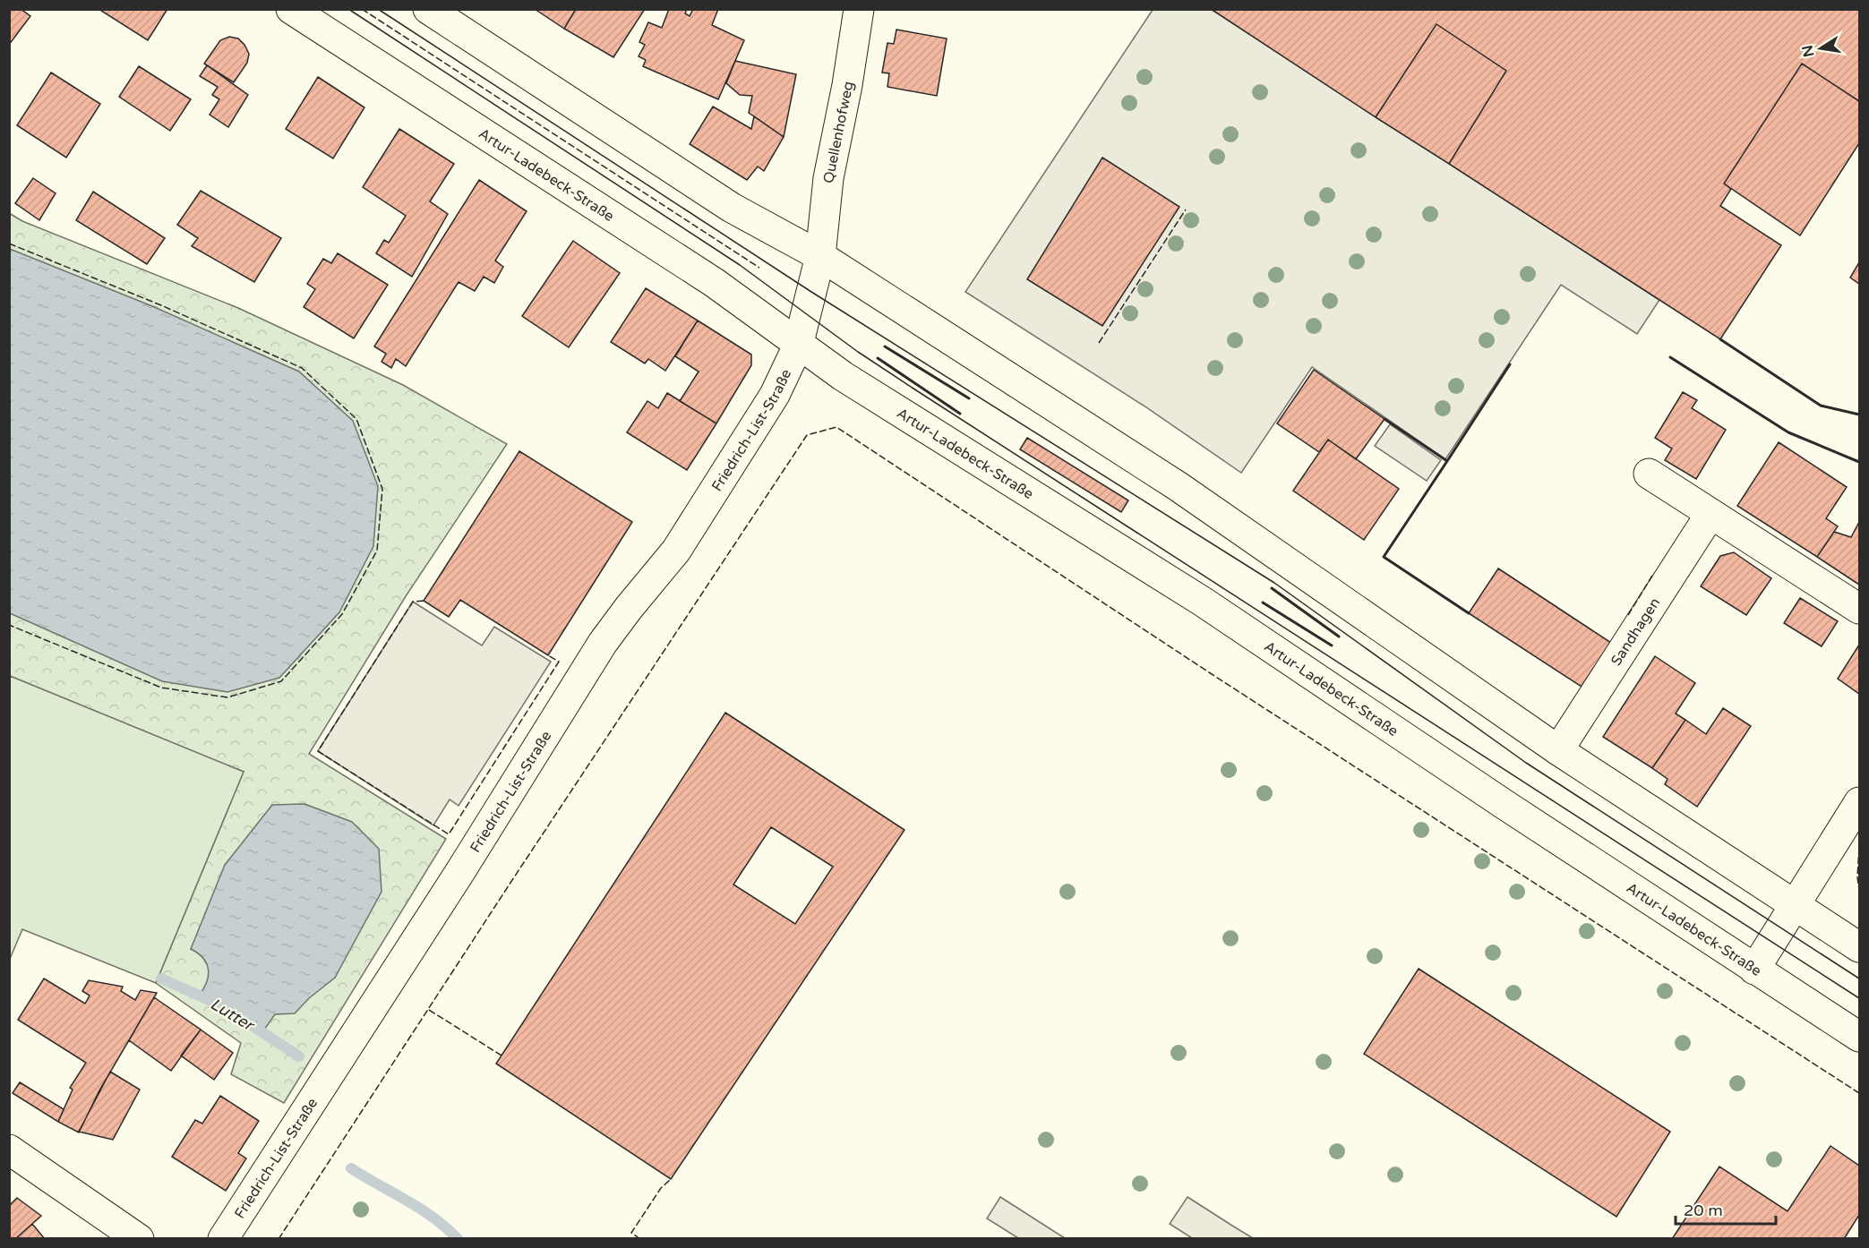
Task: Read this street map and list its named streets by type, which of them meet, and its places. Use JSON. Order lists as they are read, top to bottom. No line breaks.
{"streets":{"street":["Quellenhofweg","Artur-Ladebeck-Straße","Friedrich-List-Straße","Sandhagen"]},"crossings":[["Artur-Ladebeck-Straße","Friedrich-List-Straße"]],"water":["Lutter"],"scale_bar":"20 m","north":"left"}
